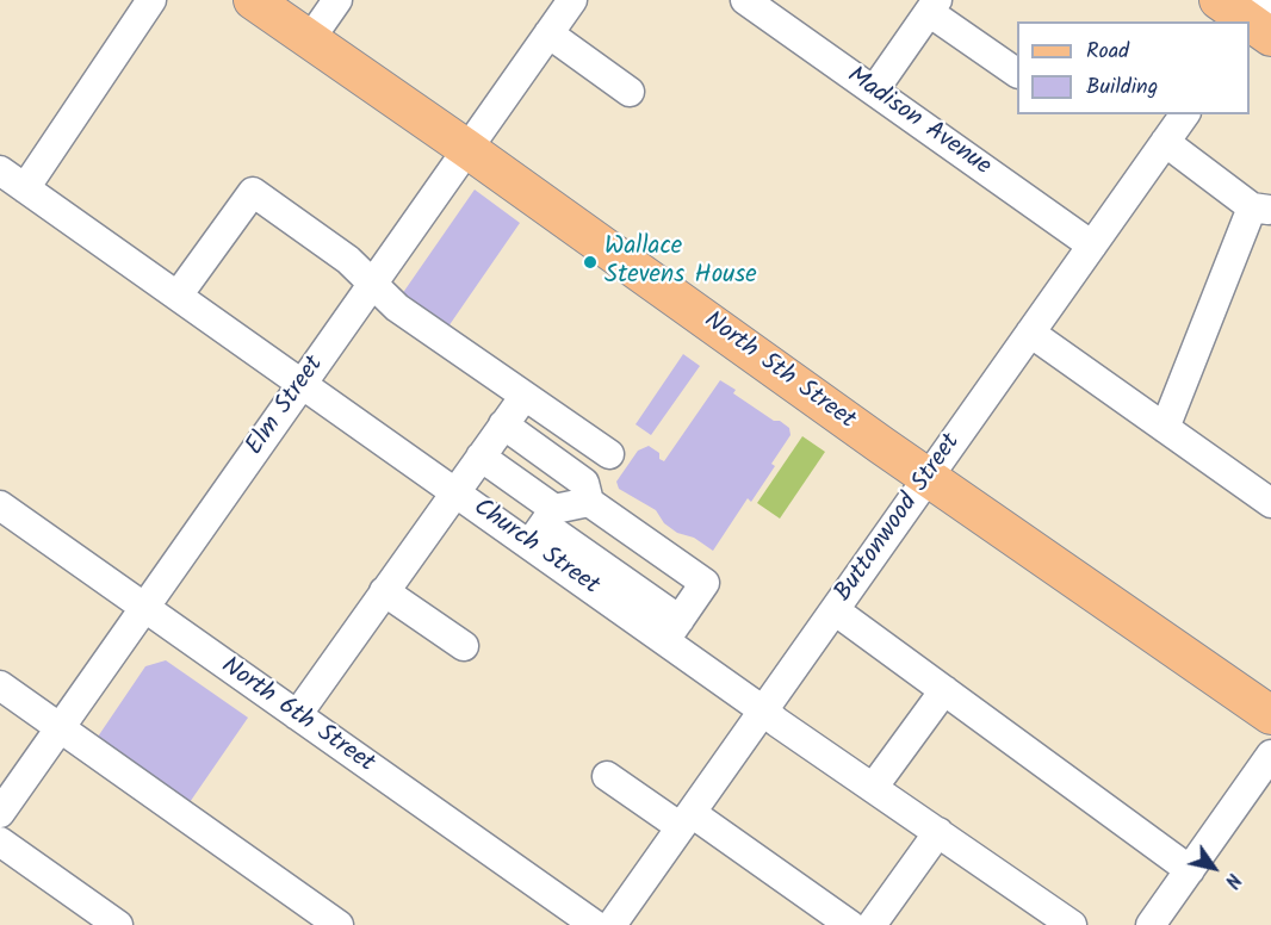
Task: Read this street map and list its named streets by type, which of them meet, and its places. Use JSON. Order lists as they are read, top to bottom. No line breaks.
{"streets":{"main road":["North 5th Street"],"street":["Madison Avenue","Elm Street","Buttonwood Street","Church Street","North 6th Street"]},"crossings":[["Madison Avenue","Buttonwood Street"],["North 5th Street","Elm Street"],["North 5th Street","Buttonwood Street"],["Elm Street","Church Street"],["Elm Street","North 6th Street"],["Buttonwood Street","Church Street"]],"places":["Wallace Stevens House"],"legend":["Road","Building"],"north":"bottom right"}
